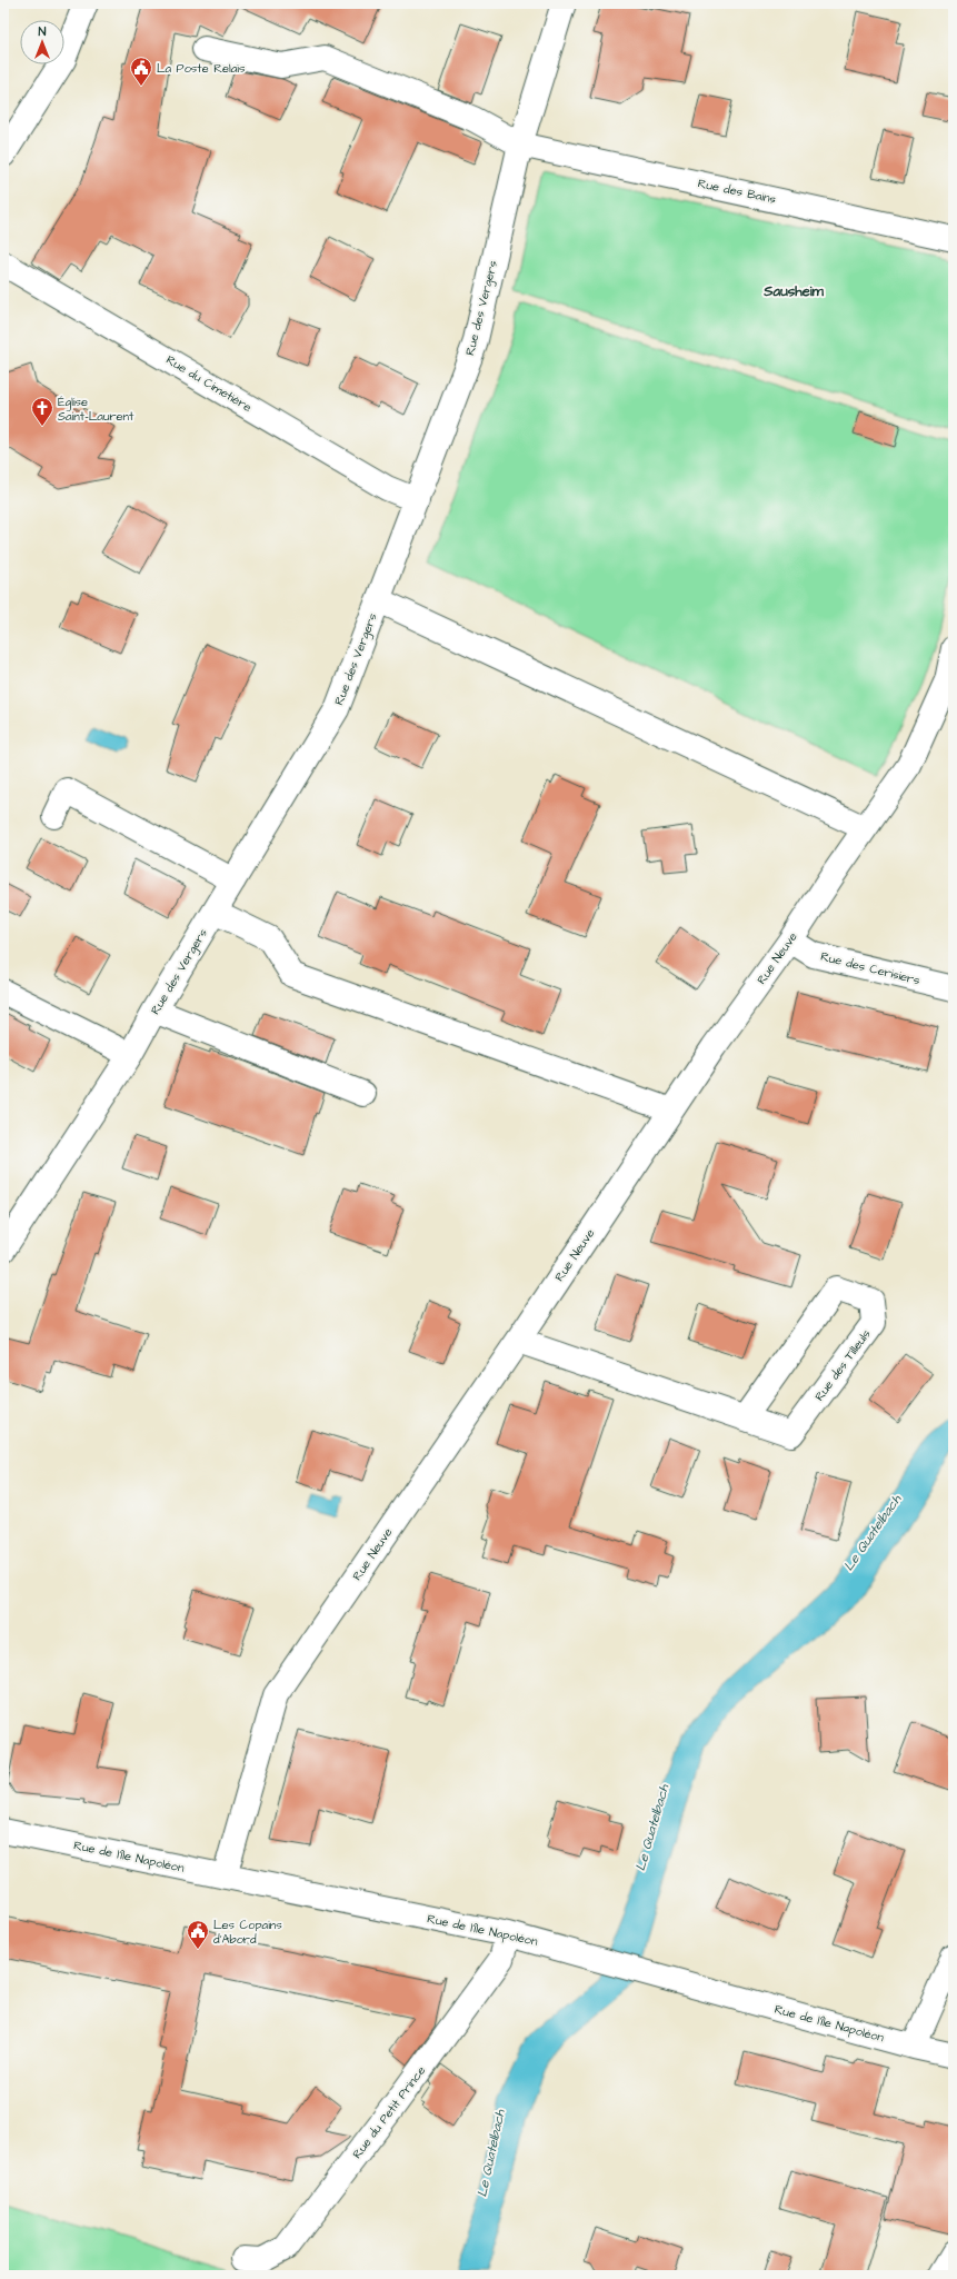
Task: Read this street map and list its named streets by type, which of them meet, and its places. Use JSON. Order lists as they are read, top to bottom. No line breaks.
{"streets":{"street":["Rue des Bains","Rue des Vergers","Rue du Cimetière","Rue Neuve","Rue des Cerisiers","Rue des Tilleuls","Rue de l'Île Napoléon","Rue du Petit Prince"]},"crossings":[["Rue des Bains","Rue des Vergers"],["Rue des Vergers","Rue du Cimetière"],["Rue Neuve","Rue des Cerisiers"],["Rue Neuve","Rue des Tilleuls"],["Rue Neuve","Rue de l'Île Napoléon"],["Rue de l'Île Napoléon","Rue du Petit Prince"]],"districts":["Sausheim"],"water":["Le Quatelbach"],"places":{"public building":["La Poste Relais","Les Copains d'Abord"],"church":["Église Saint-Laurent"]},"north":"top"}
